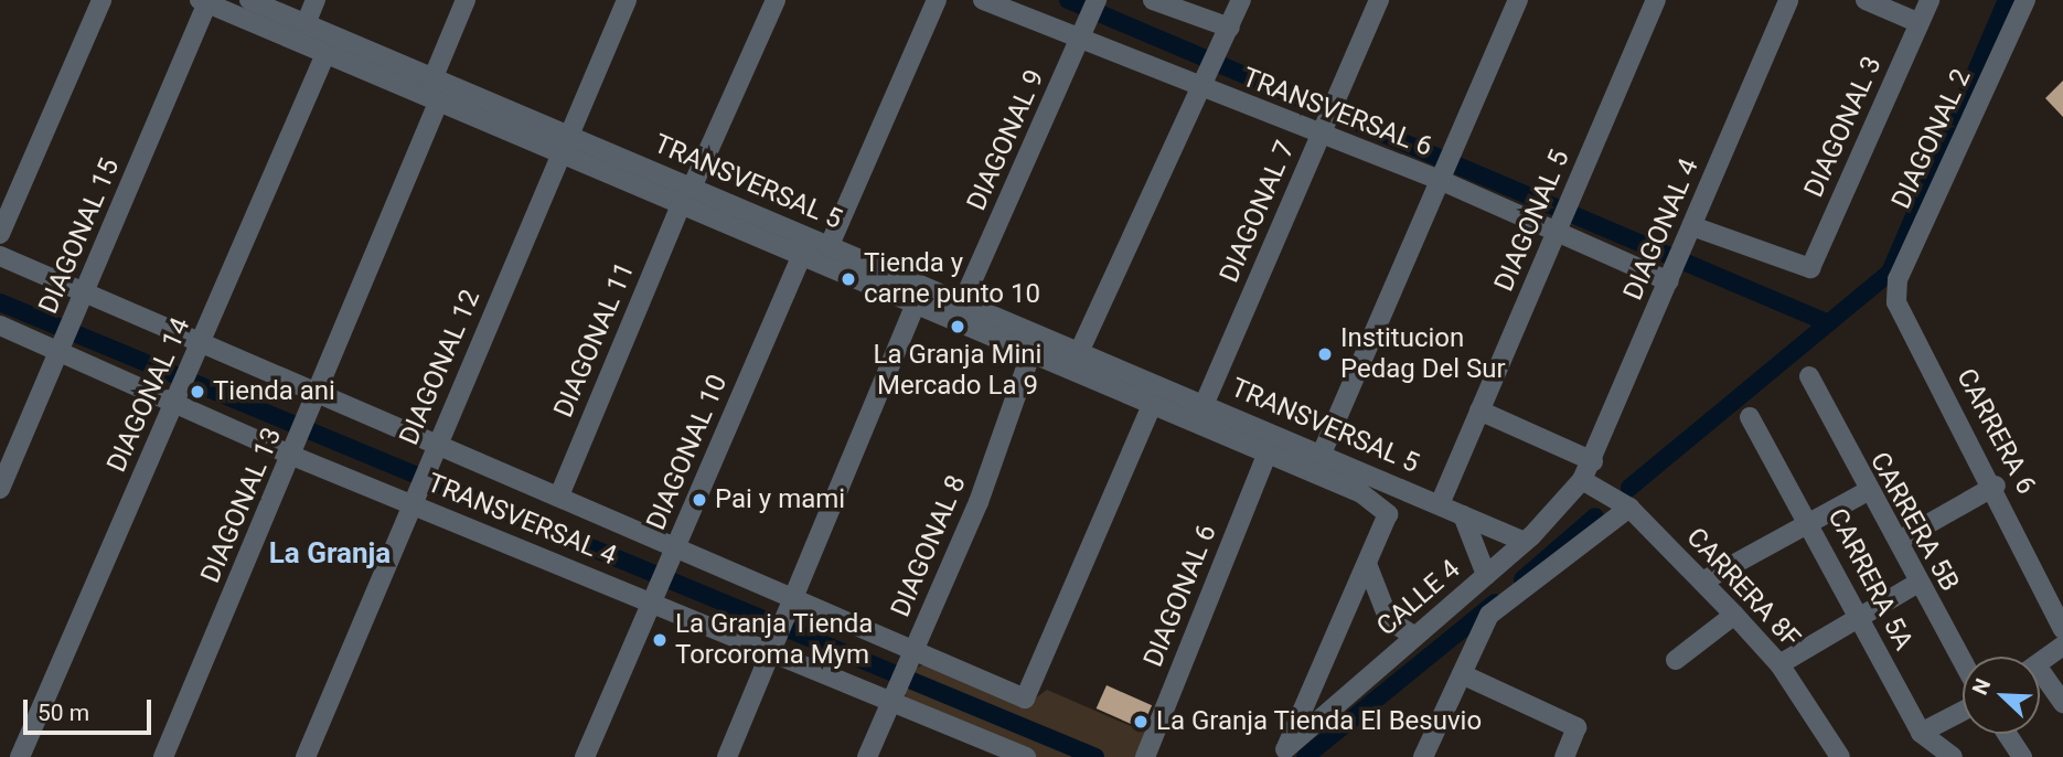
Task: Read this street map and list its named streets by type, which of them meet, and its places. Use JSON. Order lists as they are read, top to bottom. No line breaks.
{"streets":{"street":["TRANSVERSAL 6","DIAGONAL 3","DIAGONAL 2","DIAGONAL 9","TRANSVERSAL 5","DIAGONAL 7","DIAGONAL 5","DIAGONAL 4","DIAGONAL 15","DIAGONAL 11","DIAGONAL 12","DIAGONAL 14","CARRERA 6","DIAGONAL 10","DIAGONAL 13","TRANSVERSAL 4","CARRERA 5B","DIAGONAL 8","CARRERA 5A","CARRERA 8F","DIAGONAL 6","CALLE 4"]},"crossings":[["TRANSVERSAL 6","DIAGONAL 9"],["TRANSVERSAL 6","DIAGONAL 7"],["TRANSVERSAL 6","DIAGONAL 5"],["TRANSVERSAL 6","DIAGONAL 4"],["DIAGONAL 3","DIAGONAL 4"],["DIAGONAL 2","CARRERA 6"],["DIAGONAL 9","TRANSVERSAL 5"],["TRANSVERSAL 5","DIAGONAL 7"],["TRANSVERSAL 5","DIAGONAL 5"],["TRANSVERSAL 5","DIAGONAL 15"],["TRANSVERSAL 5","DIAGONAL 11"],["TRANSVERSAL 5","DIAGONAL 12"],["TRANSVERSAL 5","DIAGONAL 14"],["TRANSVERSAL 5","DIAGONAL 10"],["TRANSVERSAL 5","DIAGONAL 13"],["TRANSVERSAL 5","DIAGONAL 8"],["TRANSVERSAL 5","DIAGONAL 6"],["TRANSVERSAL 5","CALLE 4"],["DIAGONAL 5","CALLE 4"],["DIAGONAL 4","CARRERA 8F"],["DIAGONAL 4","CALLE 4"],["DIAGONAL 15","TRANSVERSAL 4"],["DIAGONAL 12","TRANSVERSAL 4"],["DIAGONAL 14","TRANSVERSAL 4"],["DIAGONAL 10","TRANSVERSAL 4"],["DIAGONAL 13","TRANSVERSAL 4"],["TRANSVERSAL 4","DIAGONAL 8"],["CARRERA 8F","CALLE 4"]],"districts":["La Granja"],"places":["Tienda y carne punto 10","La Granja Mini Mercado La 9","Institucion Pedag Del Sur","Tienda ani","Pai y mami","La Granja Tienda Torcoroma Mym","La Granja Tienda El Besuvio"],"scale_bar":"50 m","north":"top left"}
